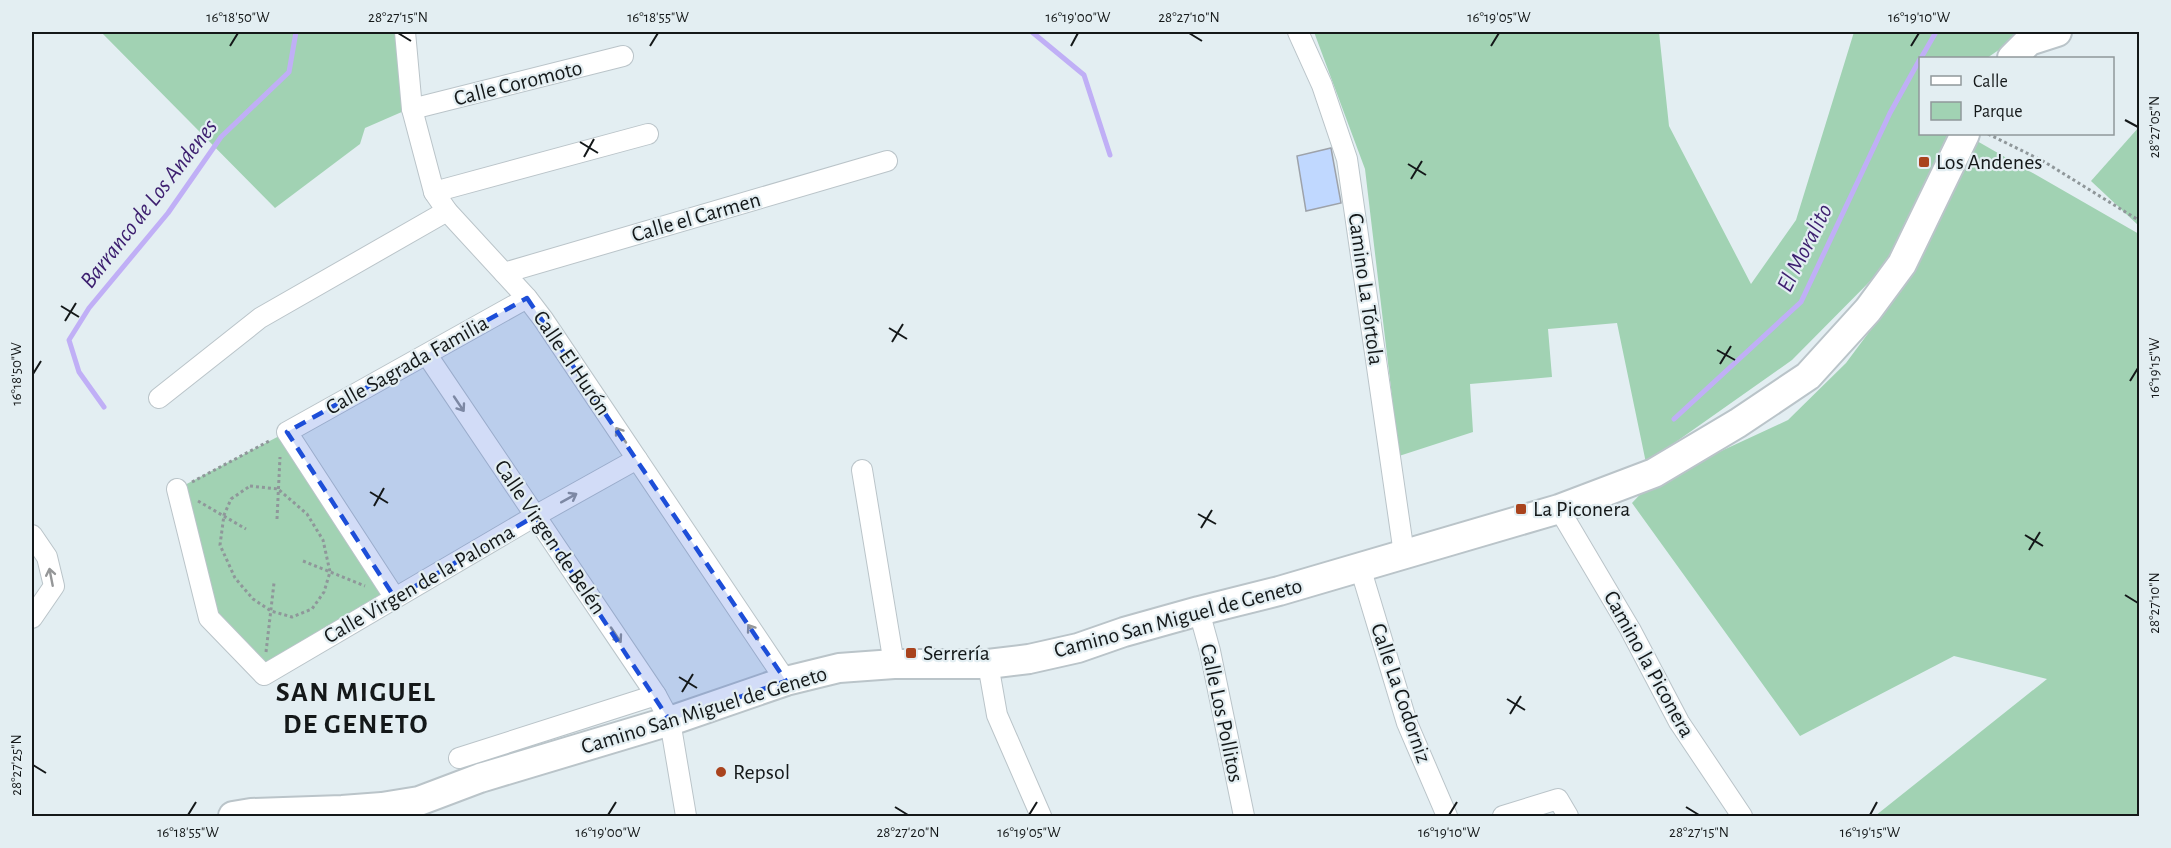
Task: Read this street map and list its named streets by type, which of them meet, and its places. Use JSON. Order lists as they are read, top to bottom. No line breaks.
{"streets":{"main road":["Camino San Miguel de Geneto"],"street":["Calle Coromoto","Calle el Carmen","Camino La Tórtola","Calle El Hurón","Calle Sagrada Familia","Calle Virgen de Belén","Calle Virgen de la Paloma","Camino la Piconera","Calle La Codorniz","Calle Los Pollitos"]},"crossings":[["Calle Coromoto","Calle El Hurón"],["Calle el Carmen","Calle El Hurón"],["Camino La Tórtola","Camino San Miguel de Geneto"],["Calle El Hurón","Calle Sagrada Familia"],["Calle El Hurón","Calle Virgen de la Paloma"],["Calle El Hurón","Camino San Miguel de Geneto"],["Calle Sagrada Familia","Calle Virgen de Belén"],["Calle Virgen de Belén","Calle Virgen de la Paloma"],["Calle Virgen de Belén","Camino San Miguel de Geneto"],["Camino San Miguel de Geneto","Camino la Piconera"],["Camino San Miguel de Geneto","Calle La Codorniz"],["Camino San Miguel de Geneto","Calle Los Pollitos"]],"one_way":["Calle El Hurón"],"districts":["SAN MIGUEL DE GENETO"],"water":["Barranco de Los Andenes","El Moralito"],"places":{"transit":["Los Andenes","La Piconera","Serrería"],"other":["Repsol"]},"legend":["Calle","Parque"],"coordinates":["16°18'50\"W","28°27'15\"N","16°18'55\"W","16°19'00\"W","28°27'10\"N","16°19'05\"W","16°19'10\"W","28°27'05\"N","16°19'15\"W","28°27'25\"N","28°27'20\"N"]}
